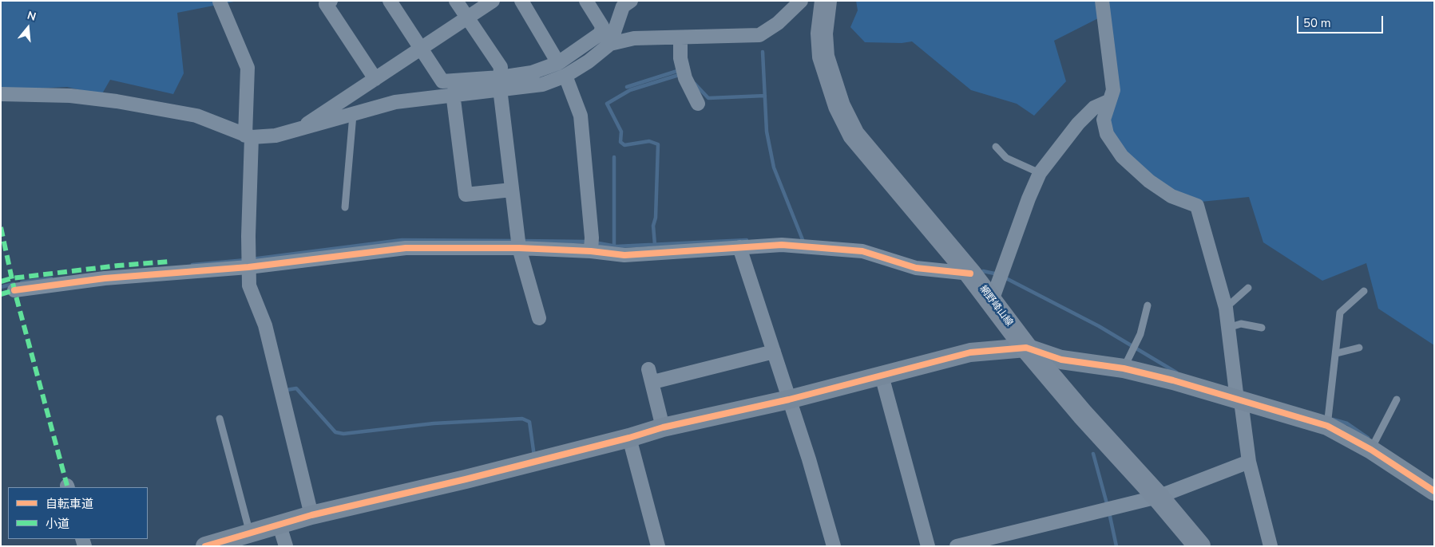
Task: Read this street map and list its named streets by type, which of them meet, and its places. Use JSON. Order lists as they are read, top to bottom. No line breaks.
{"streets":{"main road":["網野峰山線"]},"legend":["自転車道","小道"],"scale_bar":"50 m","north":"top"}
